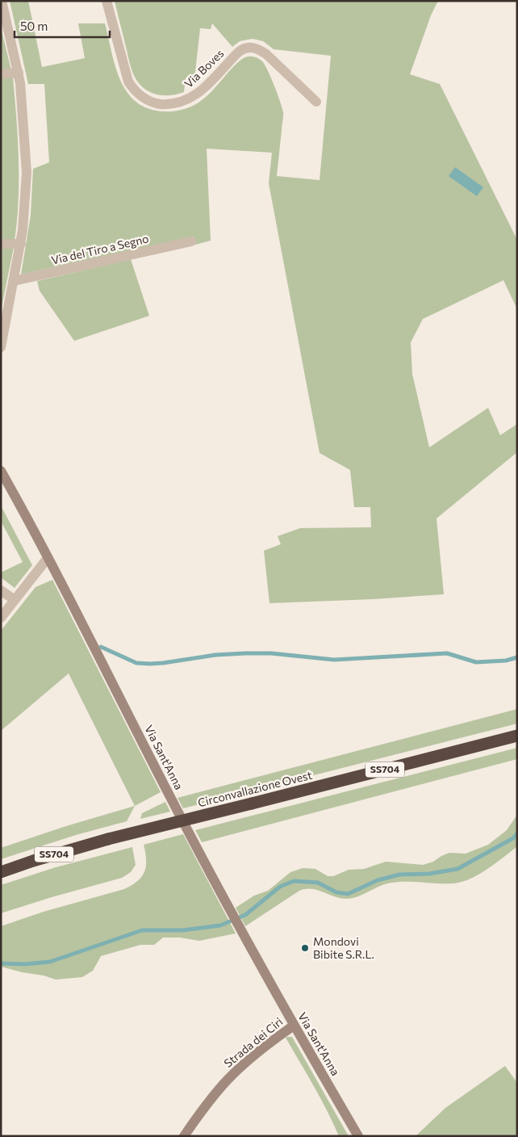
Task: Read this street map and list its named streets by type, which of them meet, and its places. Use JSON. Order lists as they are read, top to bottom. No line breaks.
{"streets":{"highway":["SS704","Circonvallazione Ovest"],"street":["Via Boves","Via del Tiro a Segno","Via Sant'Anna","Strada dei Ciri"]},"crossings":[["Via Sant'Anna","Strada dei Ciri"]],"places":["Mondovi Bibite S.R.L."],"scale_bar":"50 m"}
